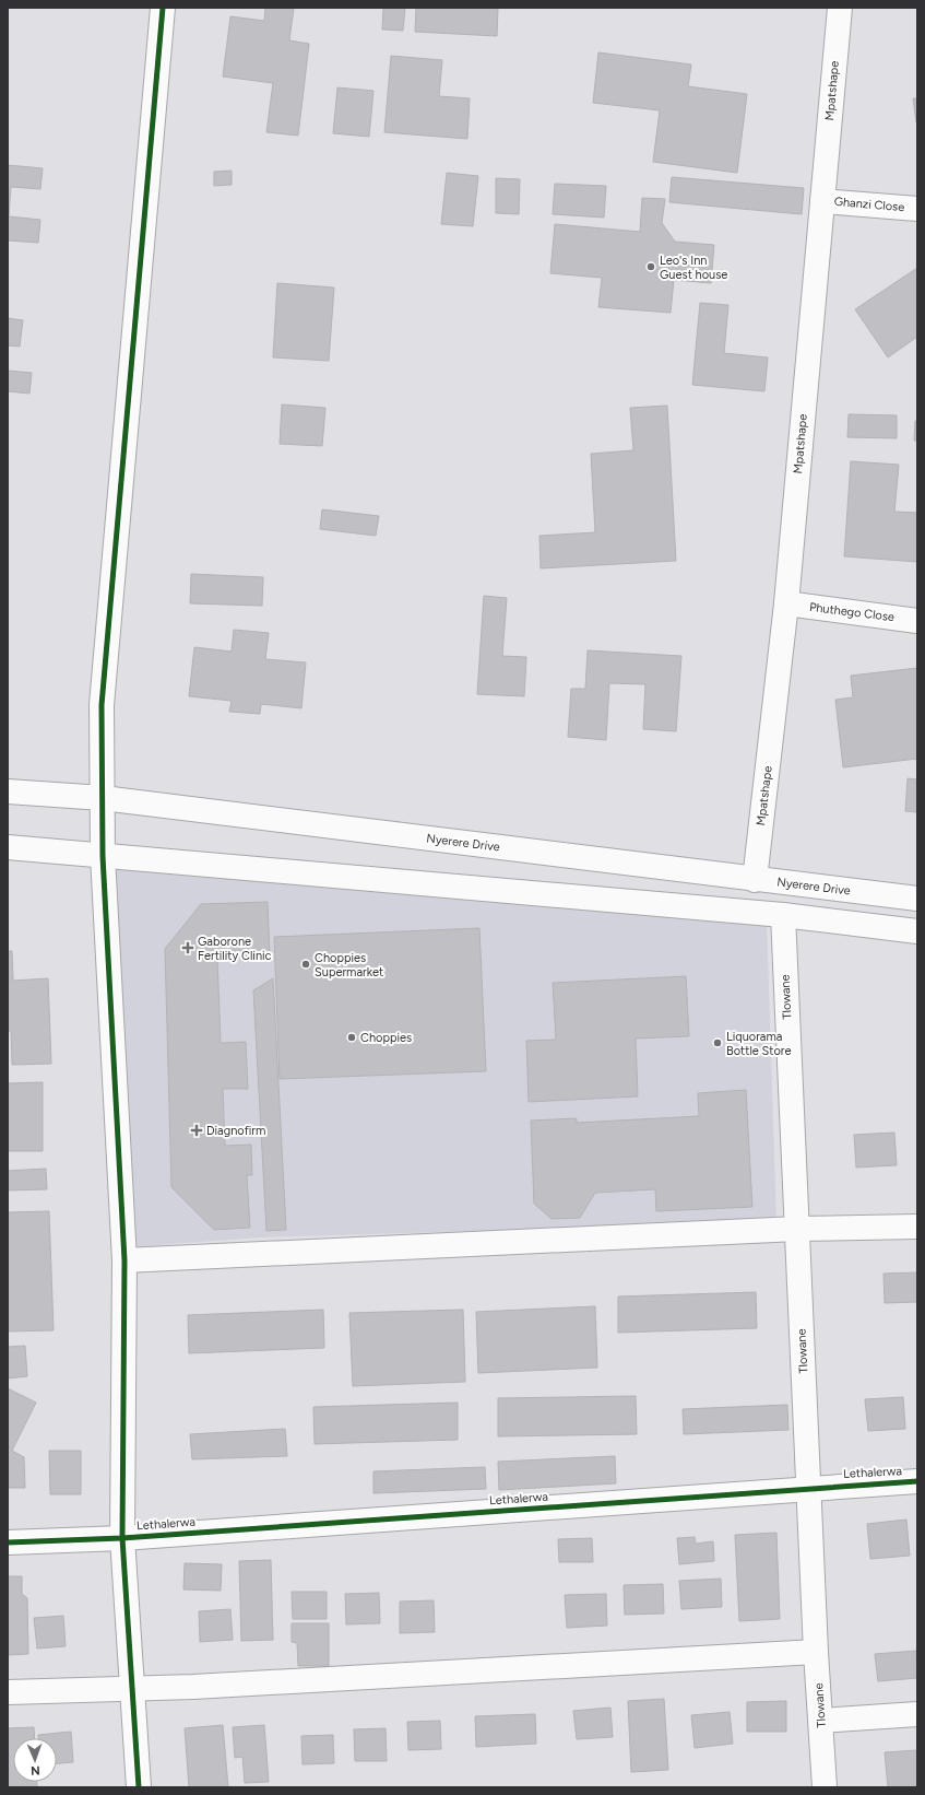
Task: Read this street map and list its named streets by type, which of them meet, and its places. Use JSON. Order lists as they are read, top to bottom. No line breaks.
{"streets":{"street":["Mpatshape","Ghanzi Close","Phuthego Close","Nyerere Drive","Tlowane","Lethalerwa"]},"crossings":[["Mpatshape","Ghanzi Close"],["Mpatshape","Phuthego Close"],["Mpatshape","Nyerere Drive"],["Tlowane","Lethalerwa"]],"places":{"other":["Leo's Inn Guest house","Choppies Supermarket","Choppies","Liquorama Bottle Store"],"health":["Gaborone Fertility Clinic","Diagnofirm"]},"north":"bottom"}
